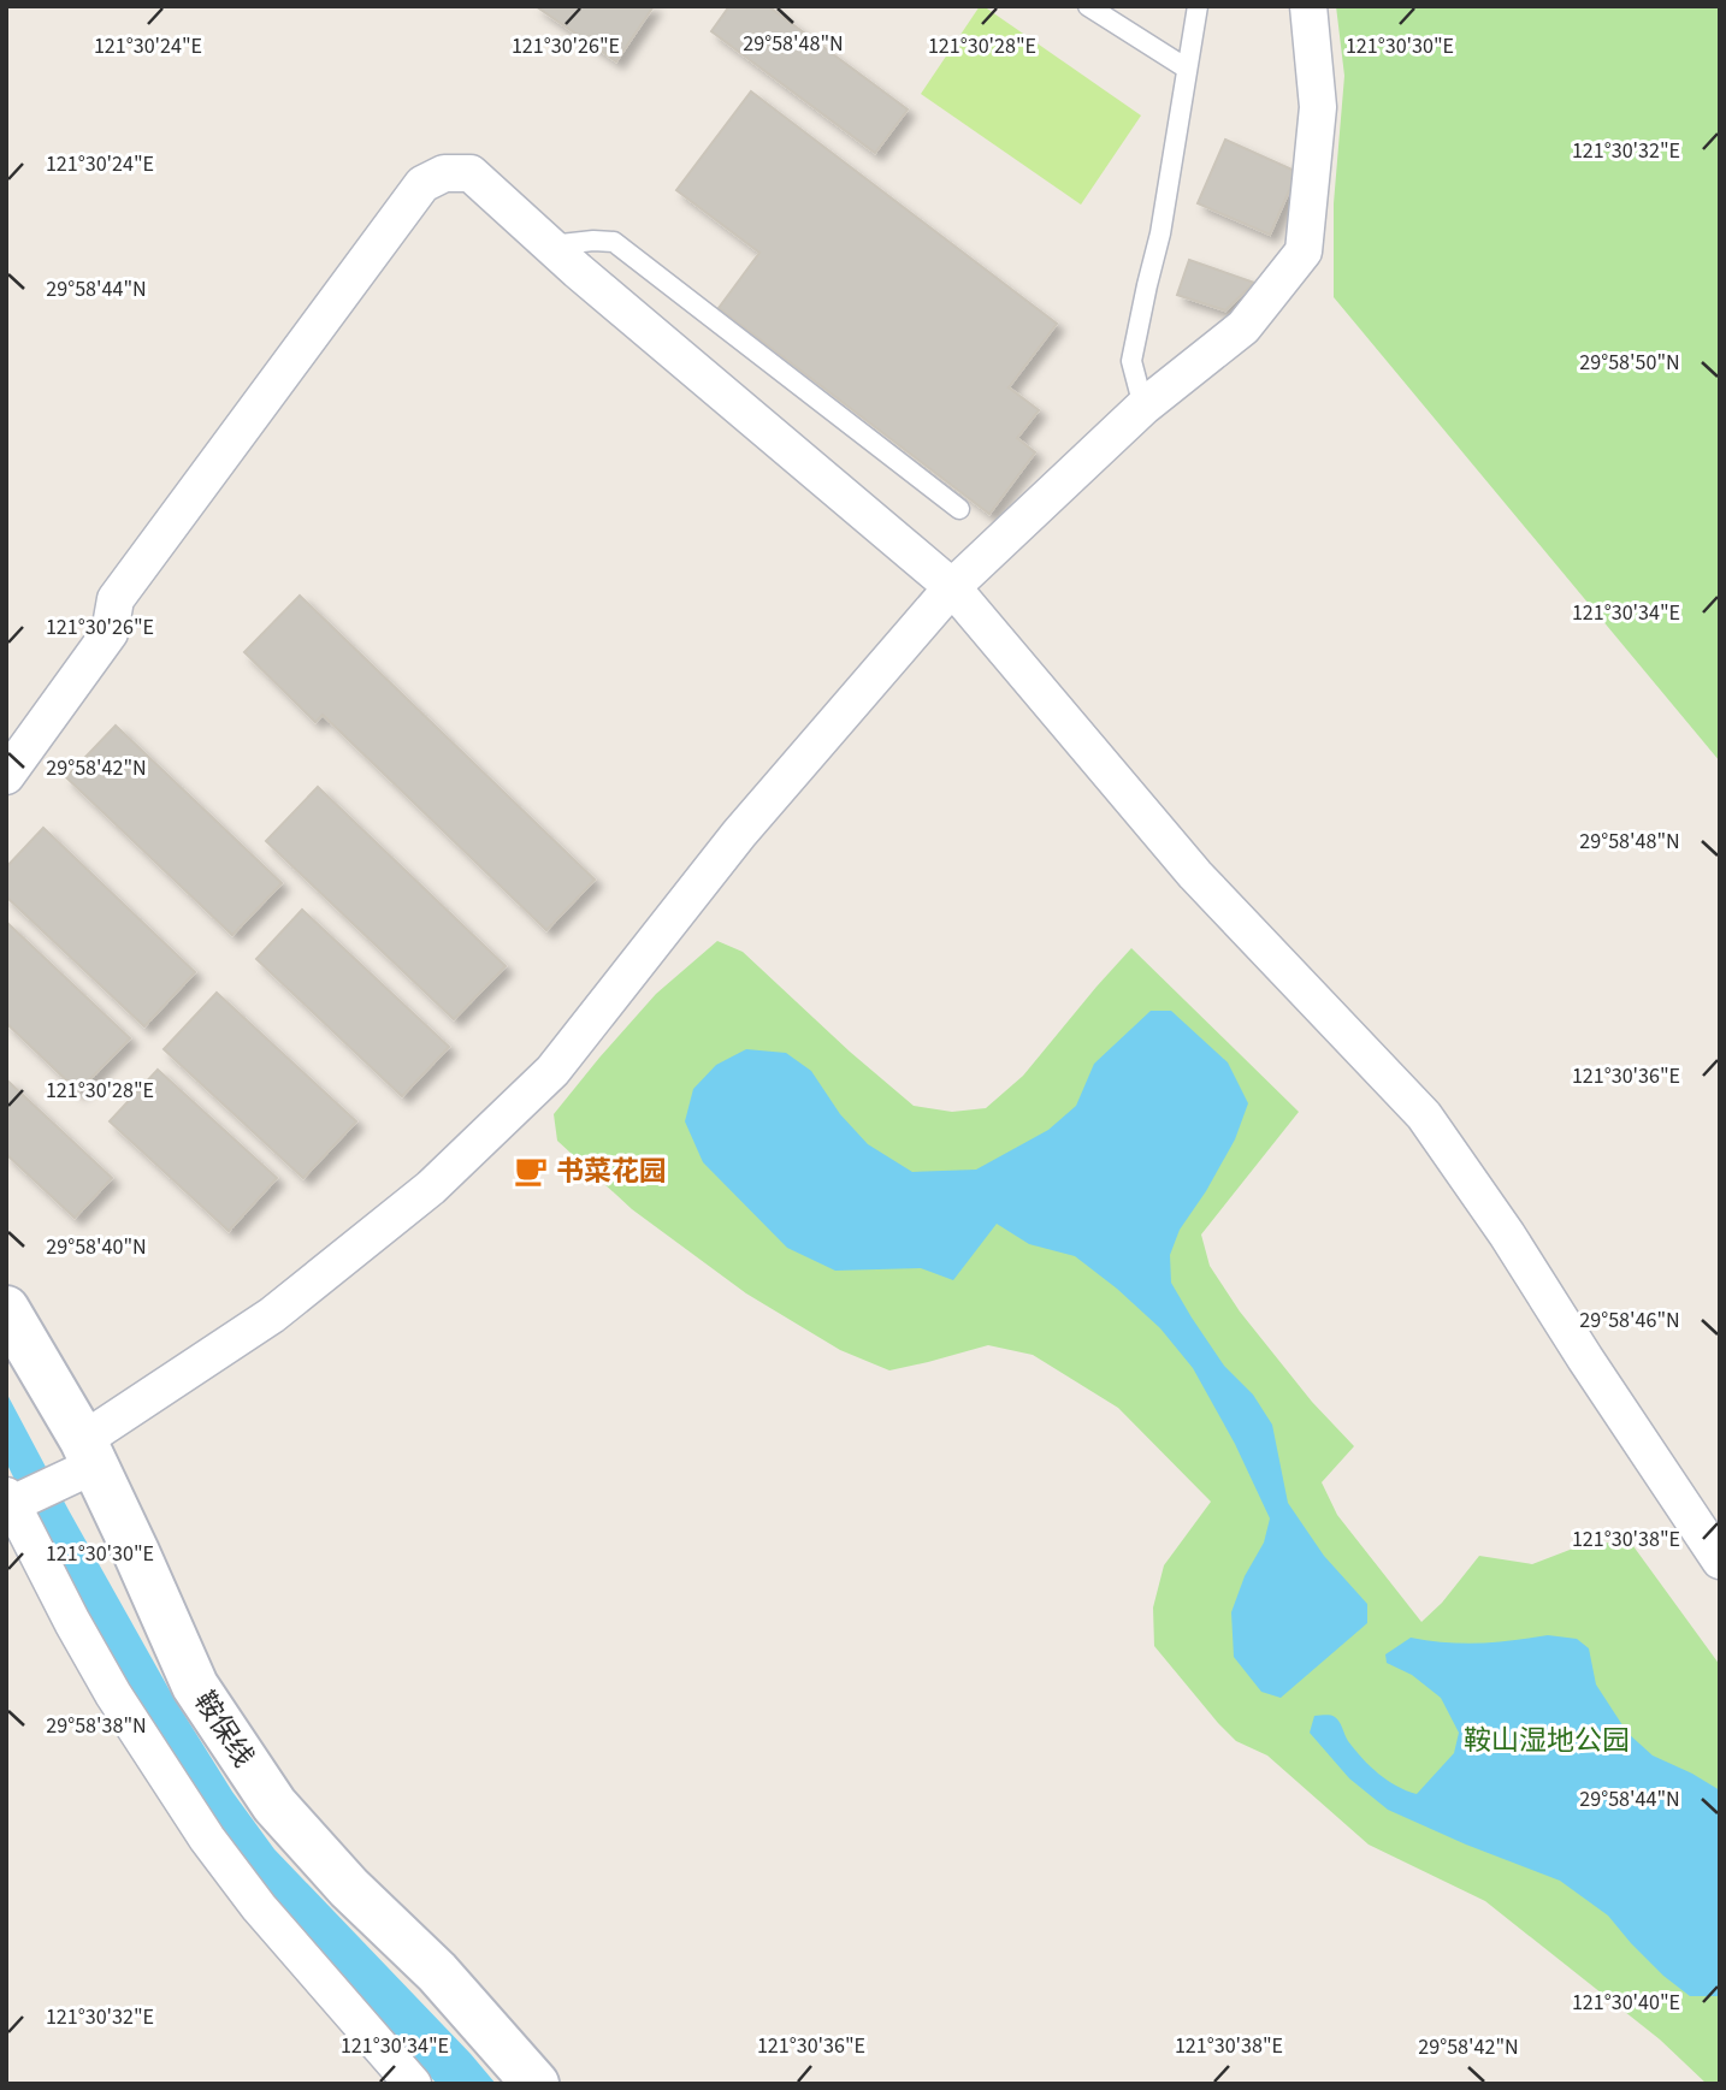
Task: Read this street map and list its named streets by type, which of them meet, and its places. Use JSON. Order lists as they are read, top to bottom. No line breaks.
{"streets":{"main road":["鞍保线"]},"parks":["鞍山湿地公园"],"places":{"cafe":["书菜花园"]},"coordinates":["29°58'48\"N","121°30'24\"E","121°30'26\"E","121°30'28\"E","121°30'30\"E","121°30'32\"E","29°58'44\"N","29°58'50\"N","121°30'34\"E","29°58'42\"N","121°30'36\"E","29°58'40\"N","29°58'46\"N","121°30'38\"E","29°58'38\"N","121°30'40\"E"]}
